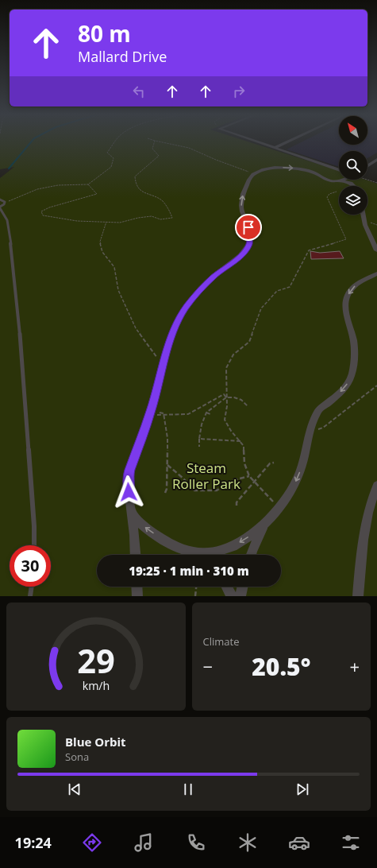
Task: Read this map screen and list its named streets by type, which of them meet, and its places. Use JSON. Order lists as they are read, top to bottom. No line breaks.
{"parks":["Steam Roller Park"],"north":"top left","page":{"turn":["80 m","Mallard Drive"],"limit":"30","trip":"19:25 · 1 min · 310 m","tile":"Climate","heat":["−","20.5°","+"],"song":["Blue Orbit","Sona"],"tabs":"19:24","gauge":["29","km/h"]}}
